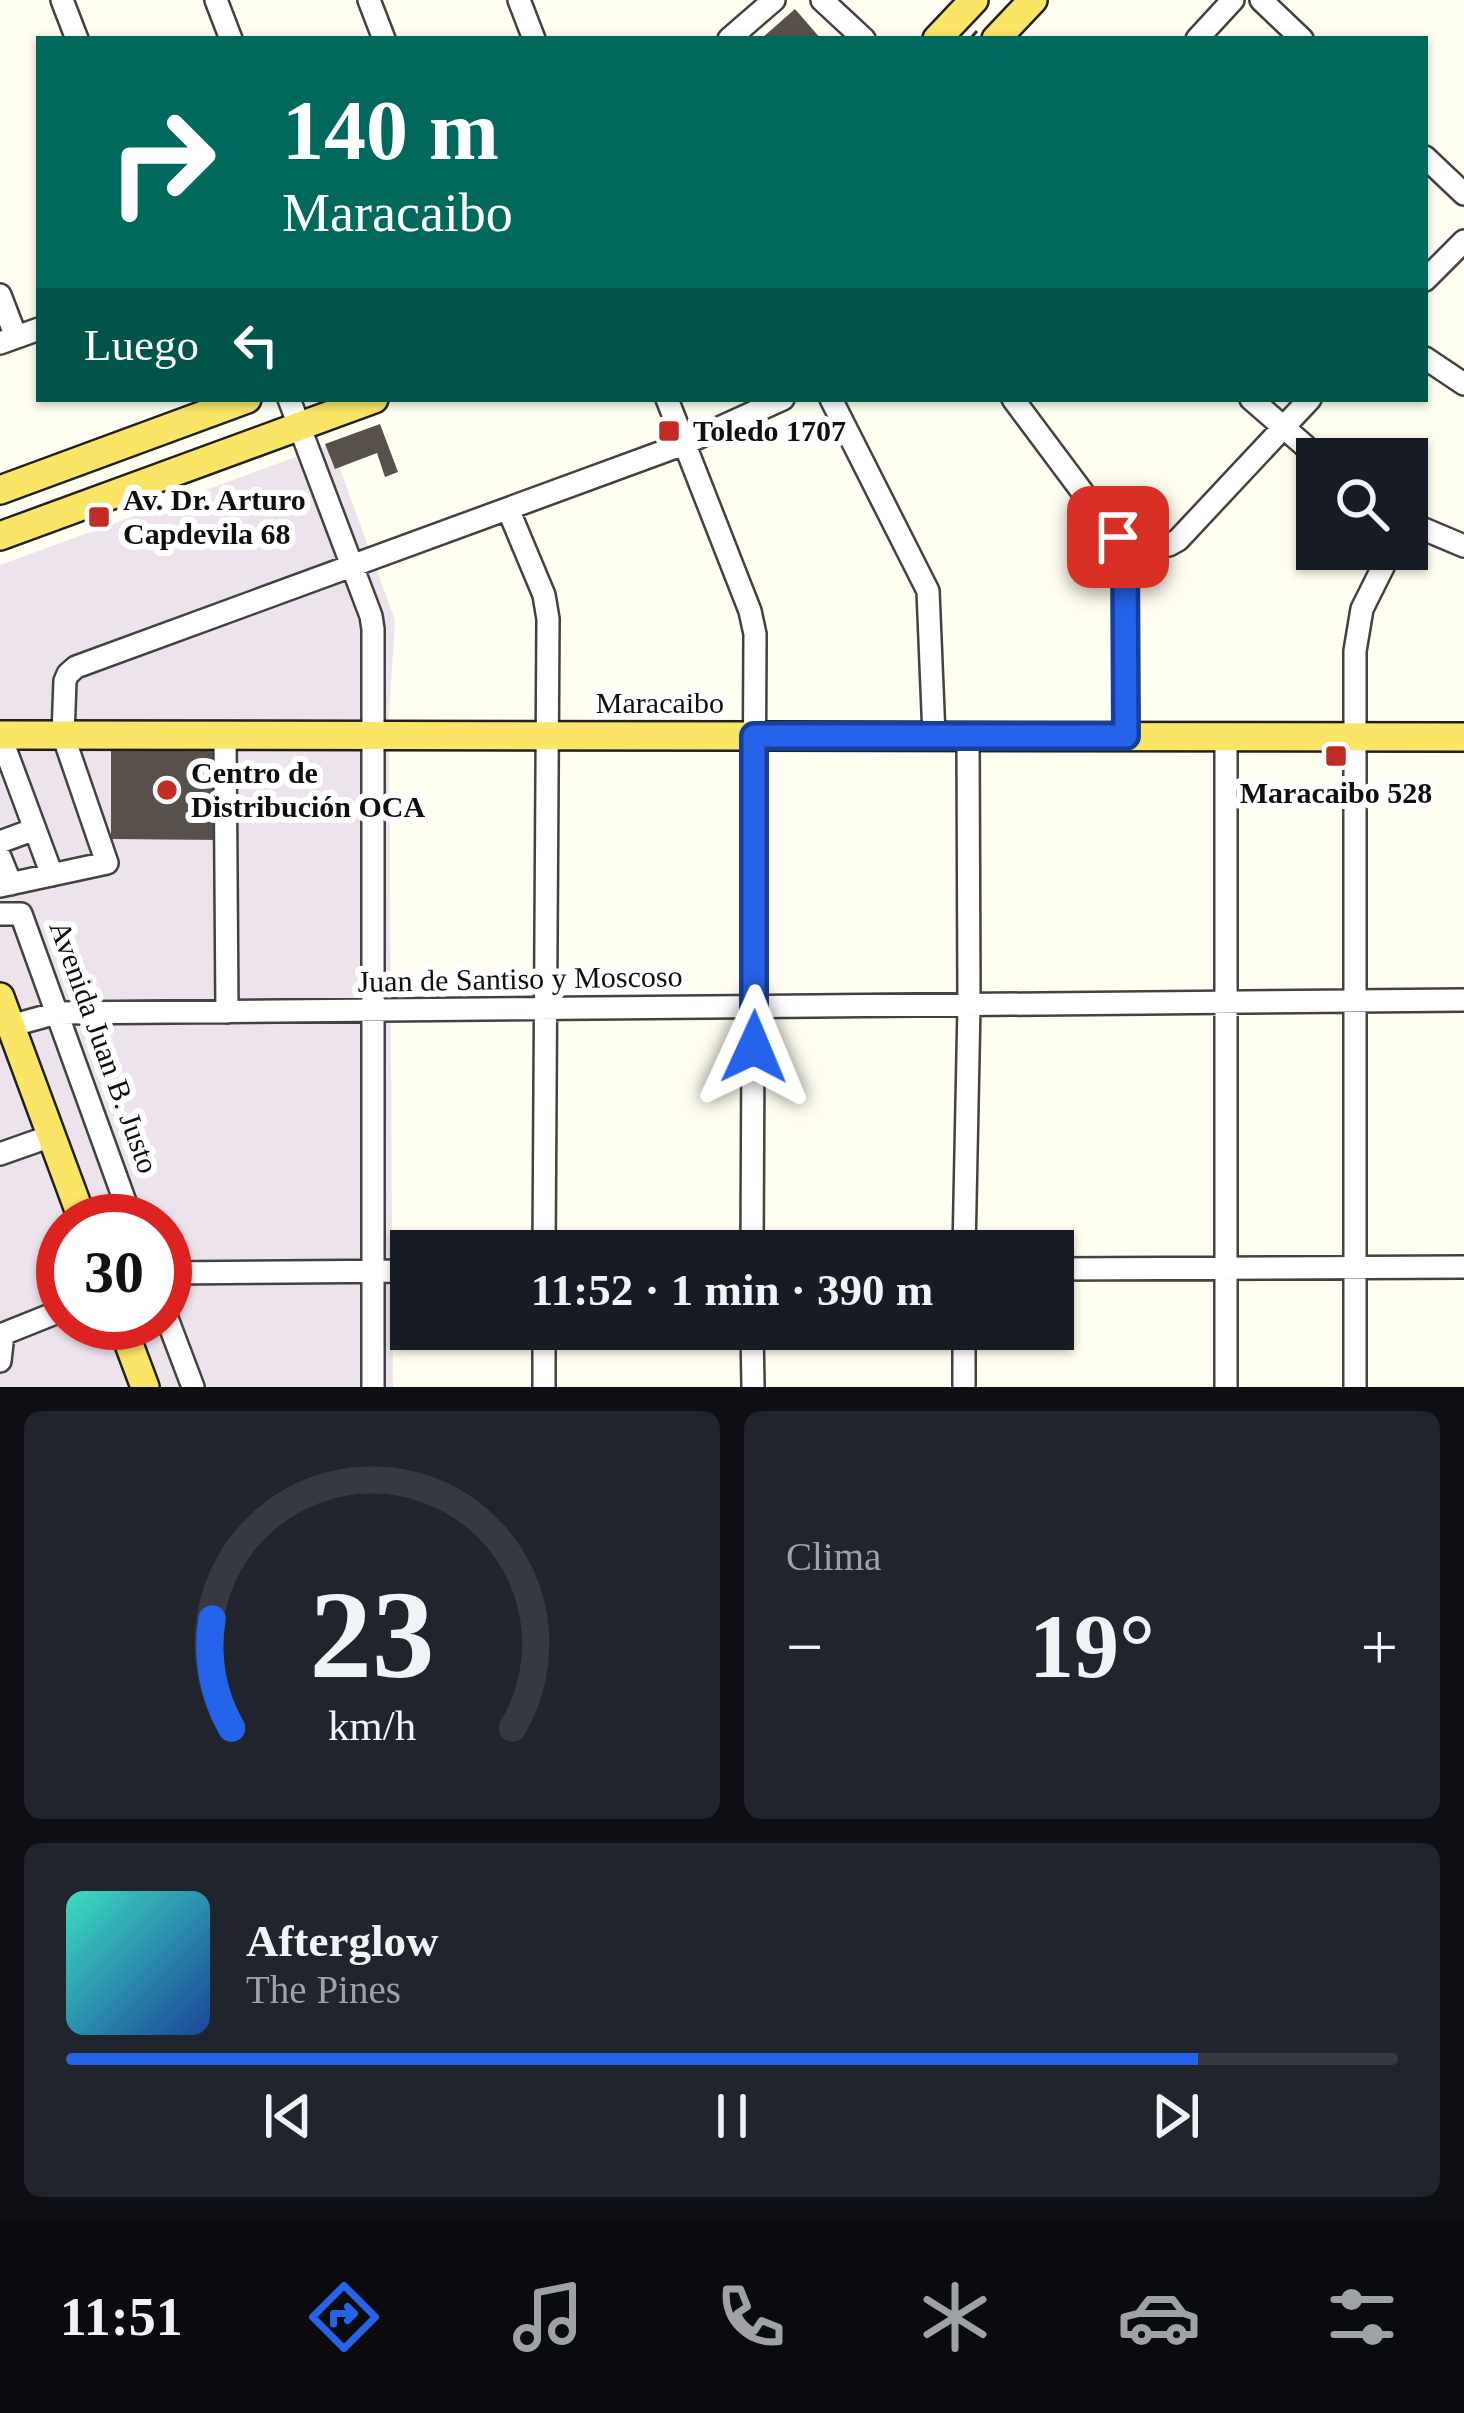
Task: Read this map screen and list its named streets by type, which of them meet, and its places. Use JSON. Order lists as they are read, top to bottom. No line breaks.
{"streets":{"main road":["Maracaibo"],"street":["Juan de Santiso y Moscoso","Avenida Juan B. Justo"]},"crossings":[["Juan de Santiso y Moscoso","Avenida Juan B. Justo"]],"places":{"transit":["Toledo 1707","Av. Dr. Arturo Capdevila 68","Maracaibo 528"],"other":["Centro de Distribución OCA"]},"page":{"turn":["140 m","Maracaibo"],"then":"Luego","limit":"30","trip":"11:52 · 1 min · 390 m","tile":"Clima","heat":["−","19°","+"],"song":["Afterglow","The Pines"],"tabs":"11:51","gauge":["23","km/h"]}}
